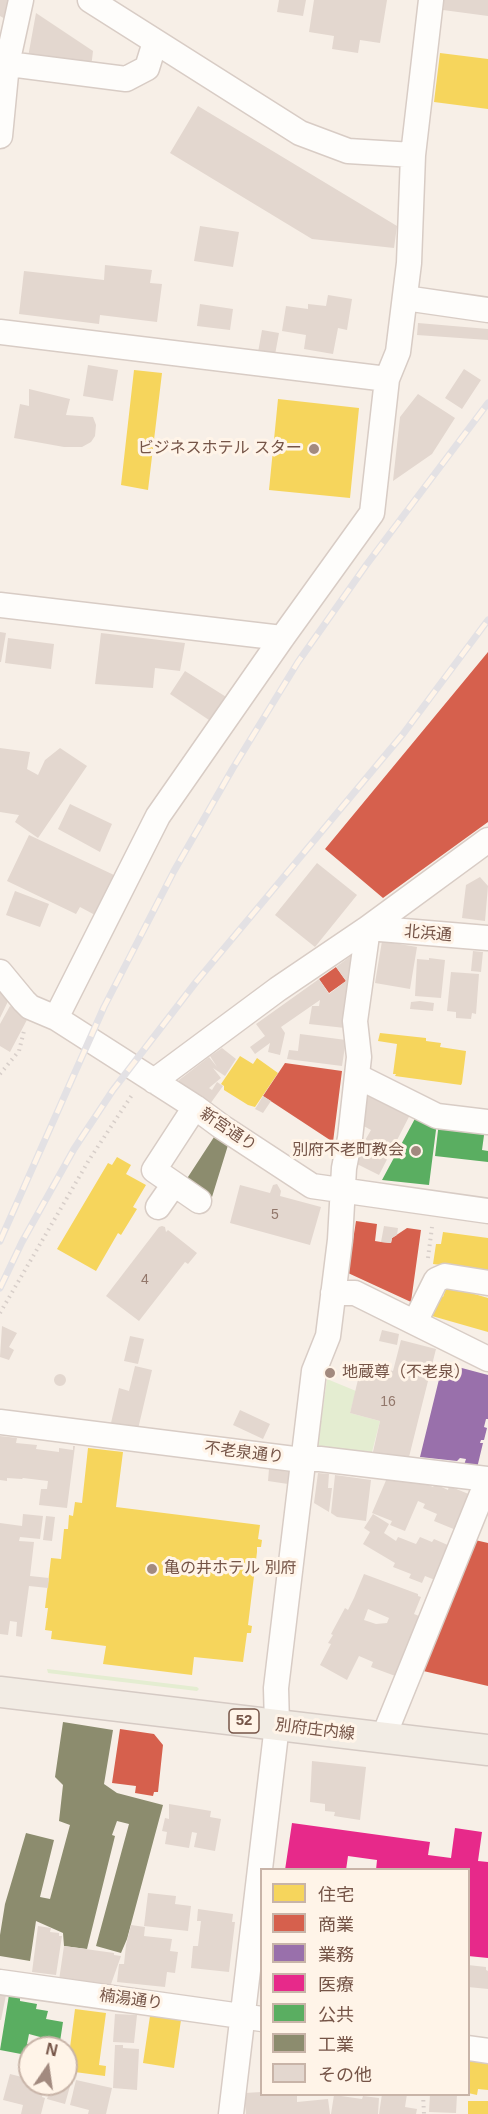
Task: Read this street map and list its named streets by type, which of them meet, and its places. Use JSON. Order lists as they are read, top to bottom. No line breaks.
{"streets":{"main road":["52","別府庄内線"],"street":["北浜通","新宮通り","不老泉通り","楠湯通り"]},"places":["ビジネスホテル スター","別府不老町教会","地蔵尊（不老泉）","亀の井ホテル 別府"],"house_numbers":["5","4","16"],"legend":["住宅","商業","業務","医療","公共","工業","その他"],"north":"top"}
